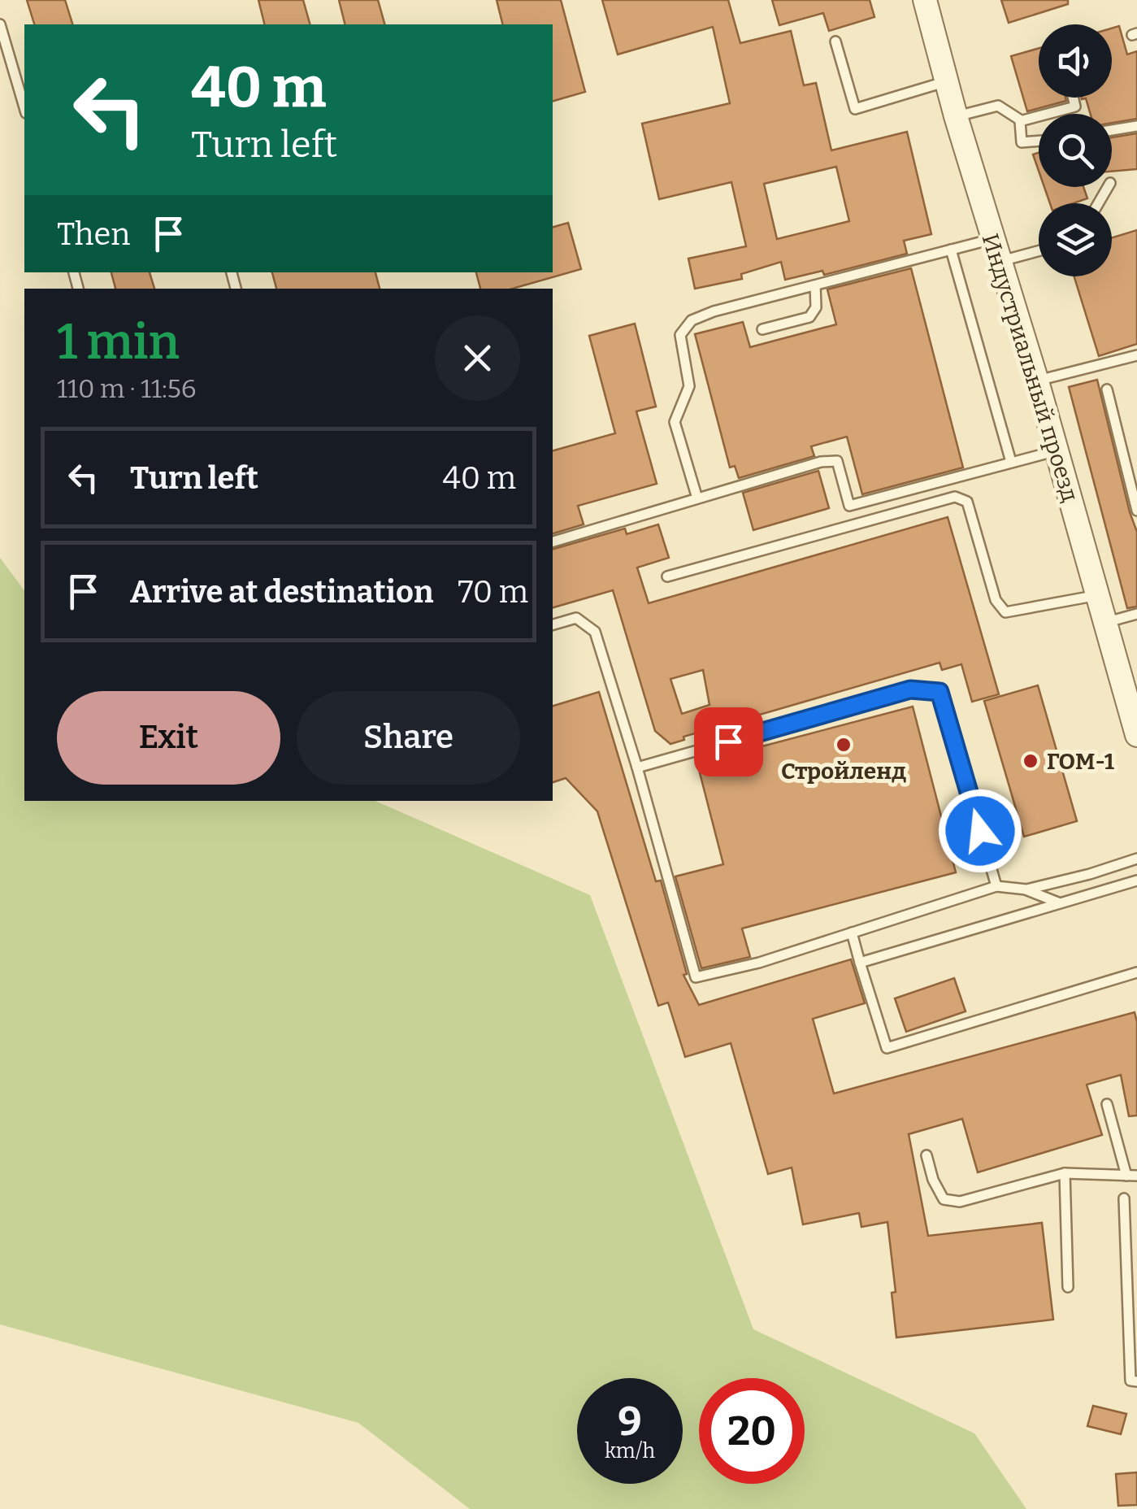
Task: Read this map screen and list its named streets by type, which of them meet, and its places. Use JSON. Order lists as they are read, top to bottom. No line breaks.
{"streets":{"street":["Индустриальный проезд"]},"places":["Стройленд","ГОМ-1"],"page":{"turn":["40 m","Turn left"],"then":"Then","heading":["1 min","110 m · 11:56"],"list":[{"name":"Turn left","value":"40 m"},{"name":"Arrive at destination","value":"70 m"}],"buttons":["Exit","Share"],"speed":"9 km/h","limit":"20"}}
